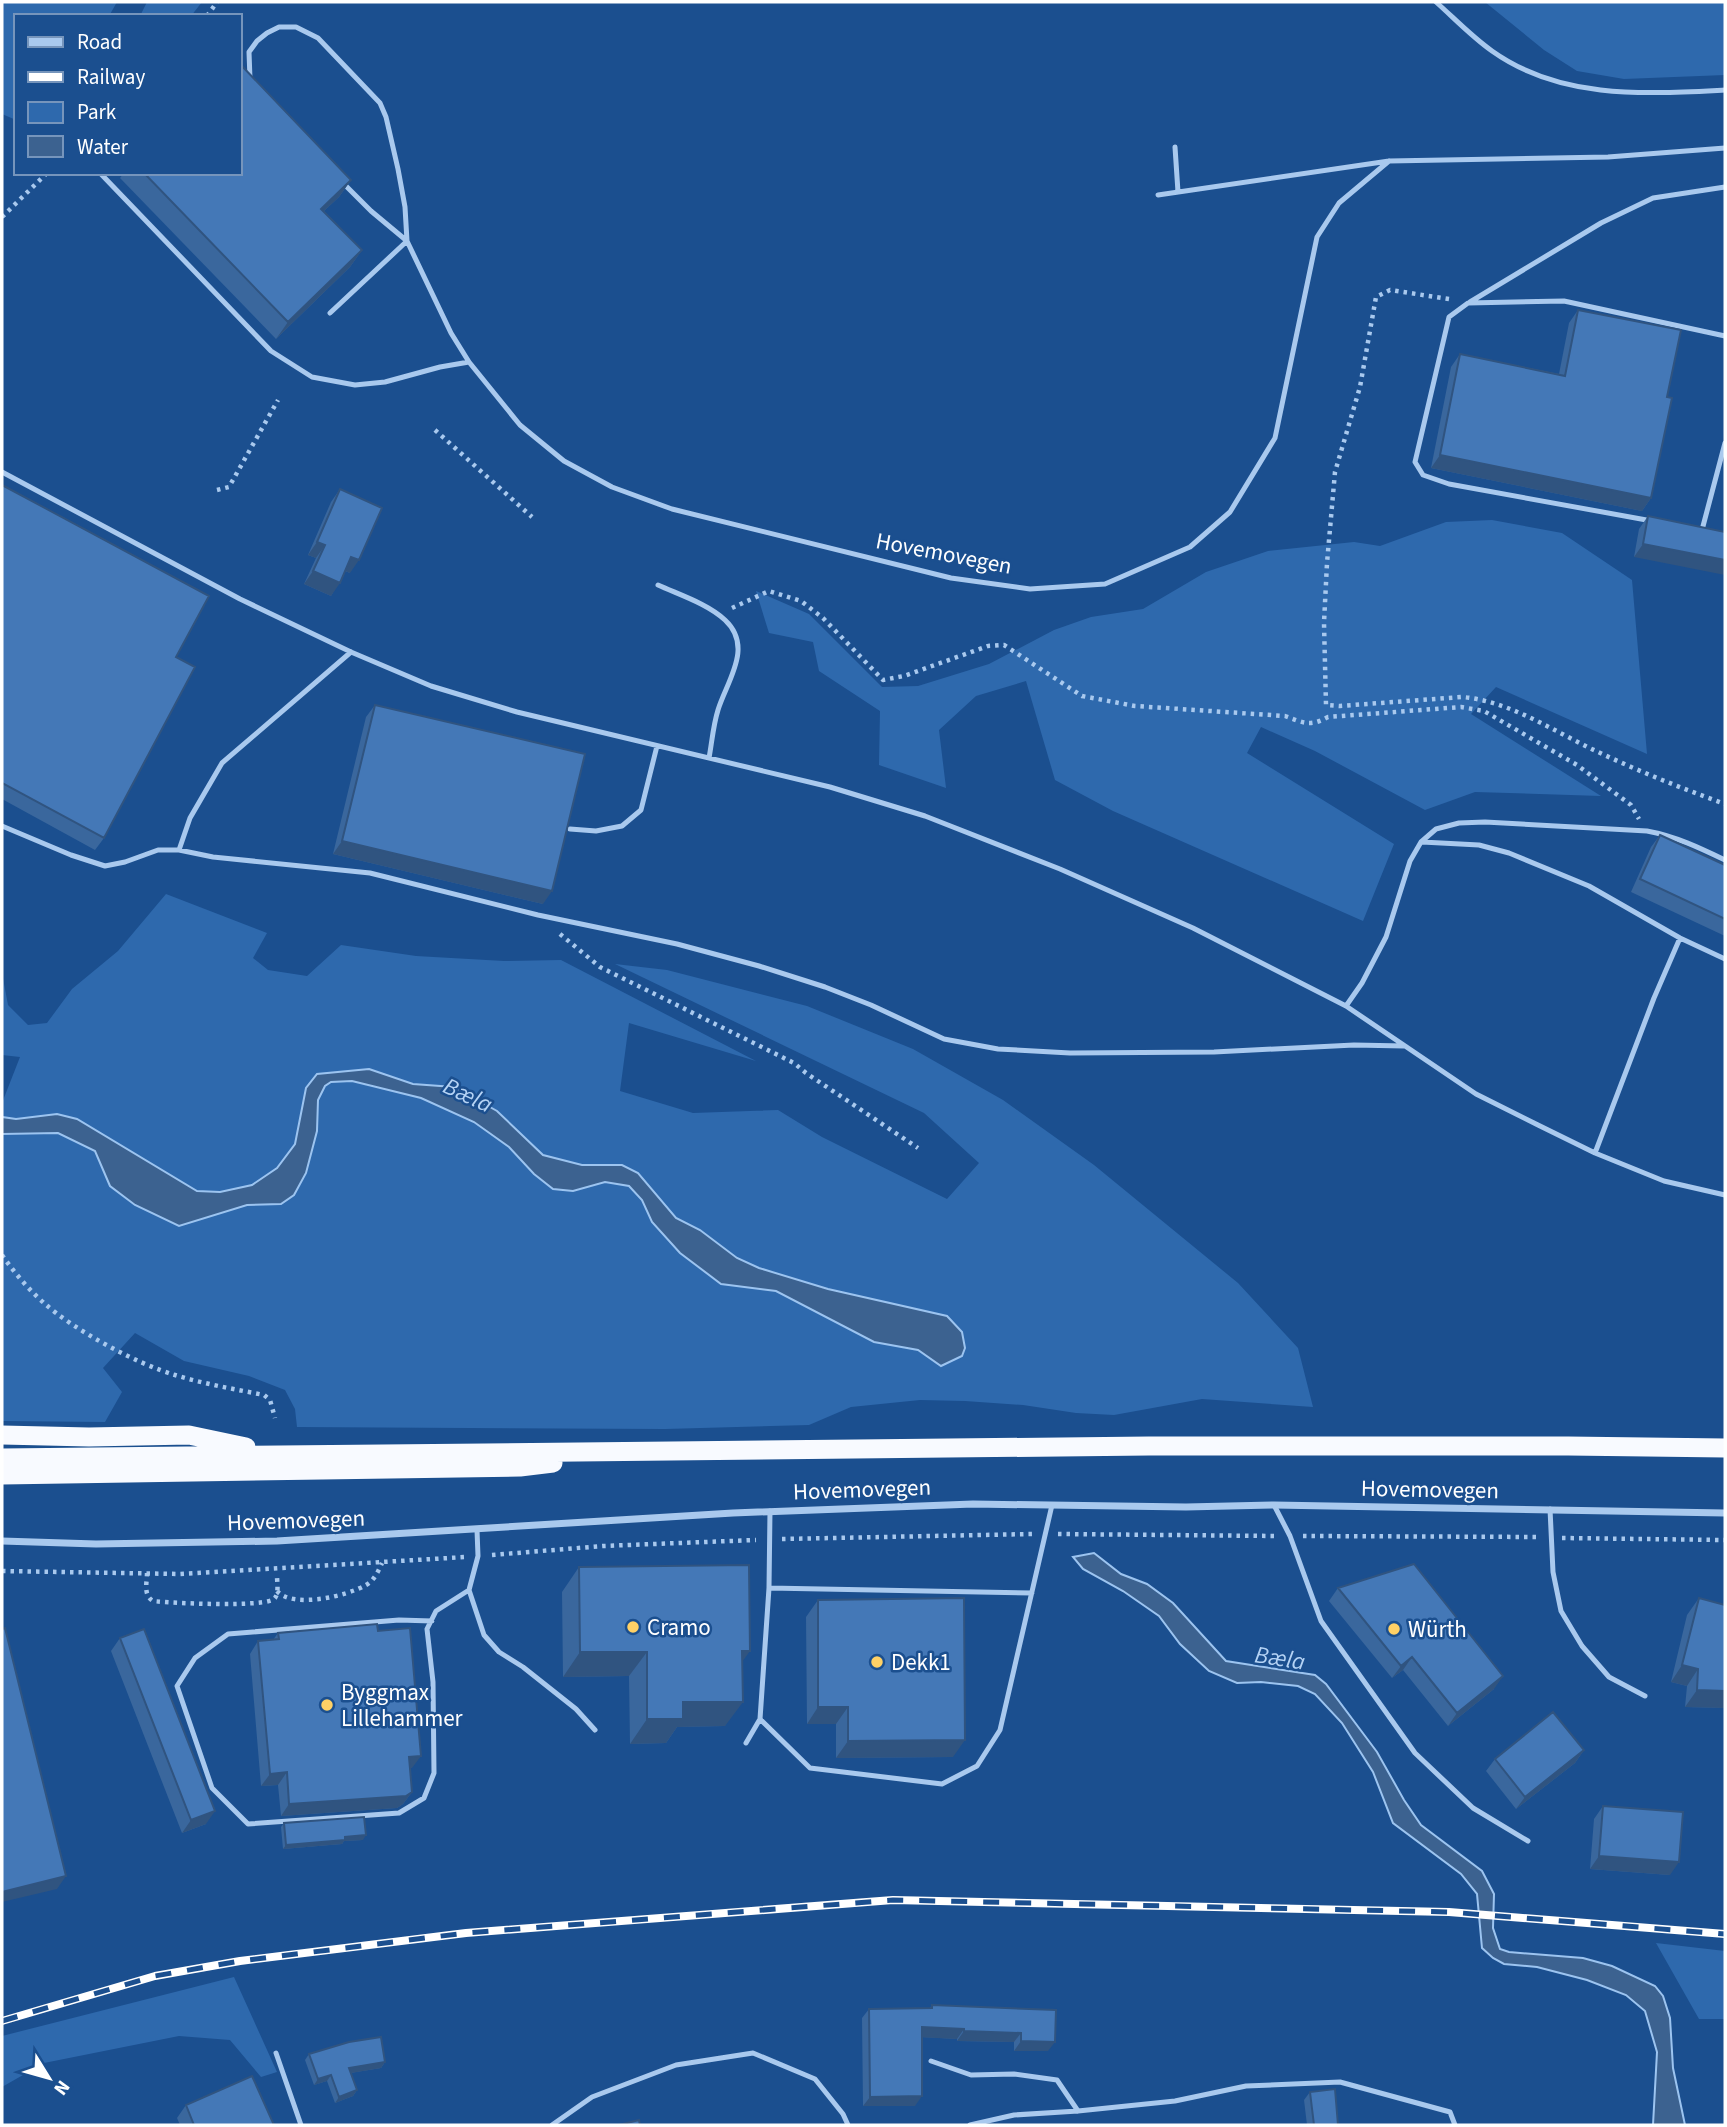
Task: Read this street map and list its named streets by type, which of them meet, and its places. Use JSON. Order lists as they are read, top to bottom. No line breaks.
{"streets":{"street":["Hovemovegen"]},"water":["Bæla"],"places":["Cramo","Würth","Dekk1","Byggmax Lillehammer"],"legend":["Road","Railway","Park","Water"],"north":"bottom right"}
